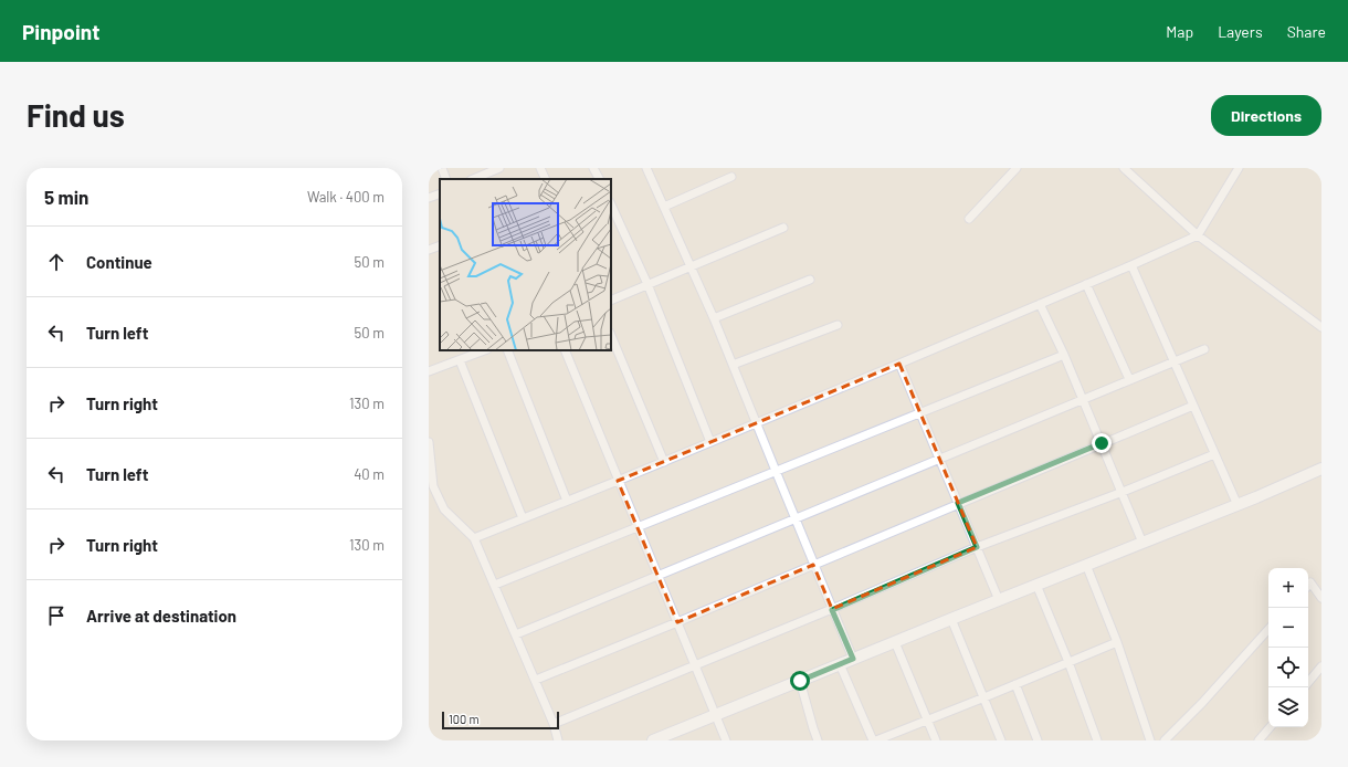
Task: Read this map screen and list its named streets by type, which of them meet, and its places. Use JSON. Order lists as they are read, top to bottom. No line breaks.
{"scale_bar":"100 m","page":{"header":"Pinpoint","nav":["Map","Layers","Share"],"buttons":"Directions","title":"Find us","heading":["5 min","Walk · 400 m"],"list":[["Continue","50 m"],["Turn left","50 m"],["Turn right","130 m"],["Turn left","40 m"],["Turn right","130 m"],"Arrive at destination"],"map_buttons":["+","−"],"scale":"100 m"}}
